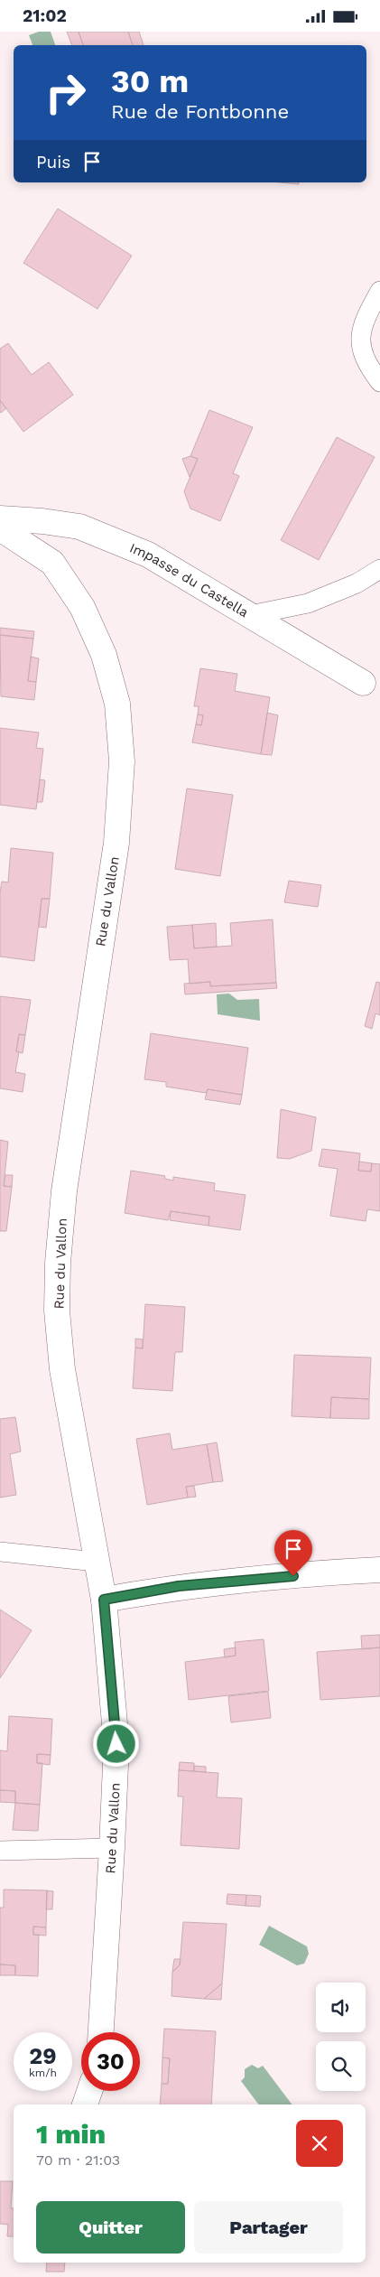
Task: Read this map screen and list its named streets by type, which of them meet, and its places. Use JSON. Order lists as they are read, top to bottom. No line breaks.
{"streets":{"street":["Impasse du Castella","Rue du Vallon"]},"page":{"status":"21:02","turn":["30 m","Rue de Fontbonne"],"then":"Puis","speed":"29 km/h","limit":"30","heading":["1 min","70 m · 21:03"],"buttons":["Quitter","Partager"]}}
